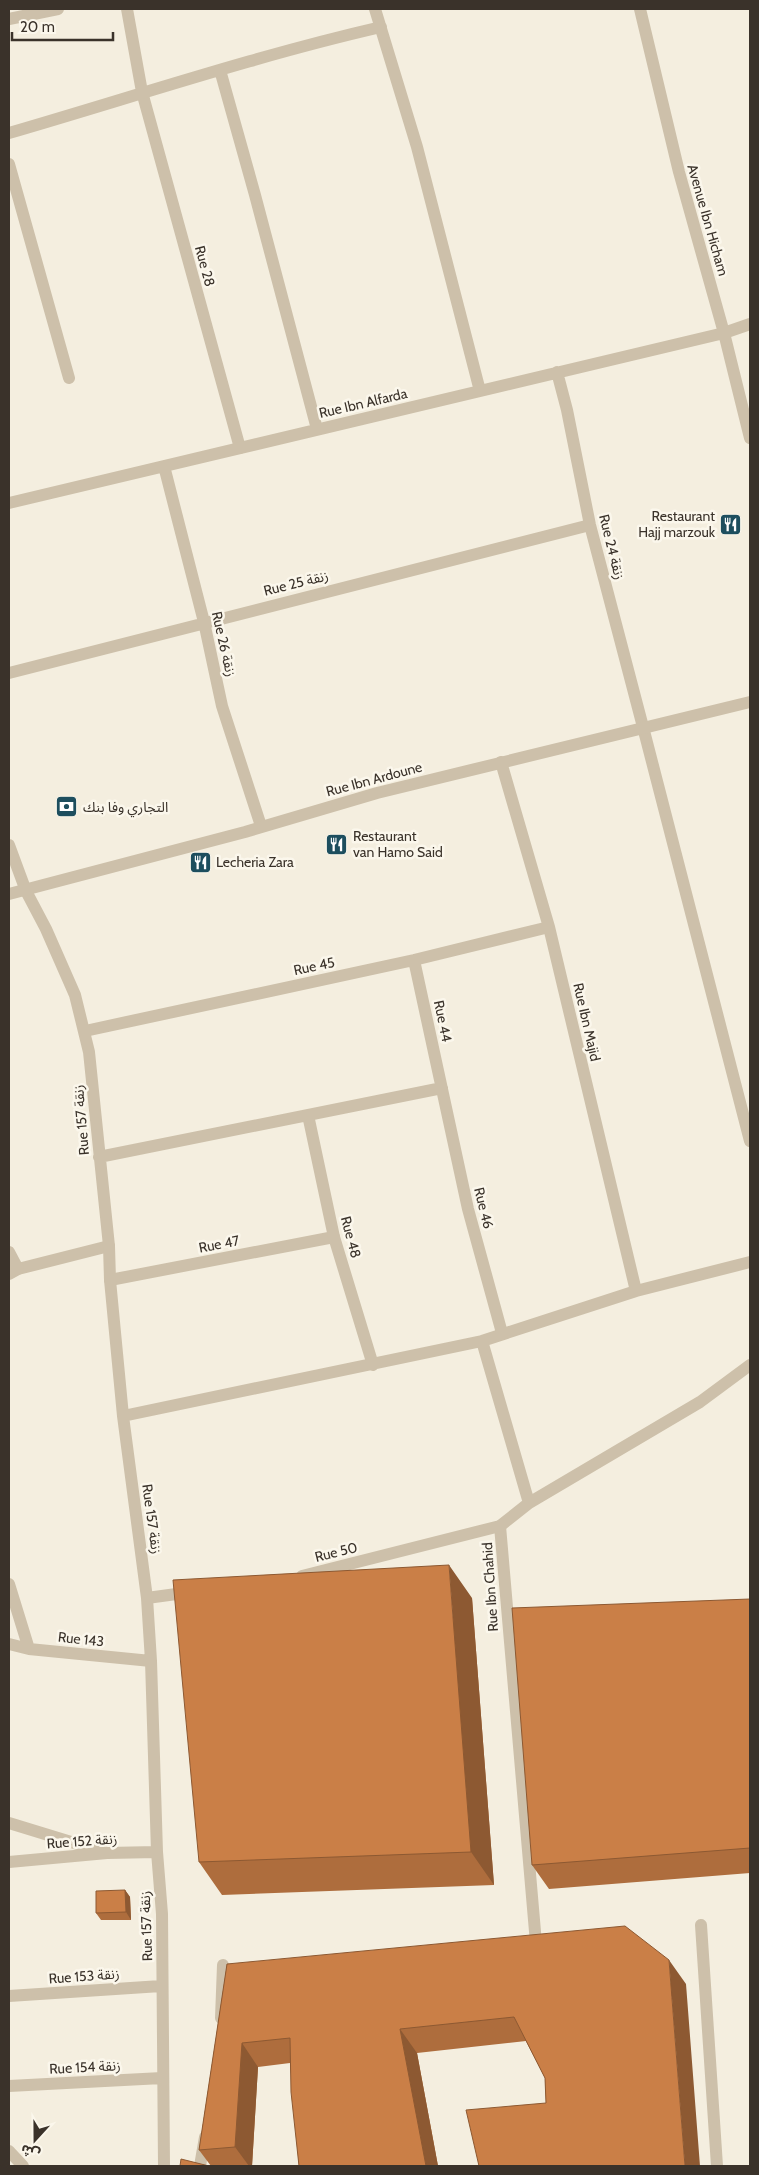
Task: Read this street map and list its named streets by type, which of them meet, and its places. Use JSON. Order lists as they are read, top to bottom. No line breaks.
{"streets":{"street":["Avenue Ibn Hicham","Rue 28","Rue Ibn Alfarda","Rue 24 زنقة","Rue 25 زنقة","Rue 26 زنقة","Rue Ibn Ardoune","Rue 45","Rue 44","Rue Ibn Majid","Rue 157 زنقة","Rue 46","Rue 48","Rue 47","Rue 50","Rue Ibn Chahid","Rue 143","Rue 152 زنقة","Rue 153 زنقة","Rue 154 زنقة"]},"crossings":[["Avenue Ibn Hicham","Rue Ibn Alfarda"],["Rue 28","Rue Ibn Alfarda"],["Rue Ibn Alfarda","Rue 24 زنقة"],["Rue Ibn Alfarda","Rue 26 زنقة"],["Rue 24 زنقة","Rue 25 زنقة"],["Rue 24 زنقة","Rue Ibn Ardoune"],["Rue 25 زنقة","Rue 26 زنقة"],["Rue 26 زنقة","Rue Ibn Ardoune"],["Rue Ibn Ardoune","Rue Ibn Majid"],["Rue Ibn Ardoune","Rue 157 زنقة"],["Rue 45","Rue 44"],["Rue 45","Rue Ibn Majid"],["Rue 45","Rue 157 زنقة"],["Rue 44","Rue 46"],["Rue 157 زنقة","Rue 47"],["Rue 157 زنقة","Rue 143"],["Rue 157 زنقة","Rue 152 زنقة"],["Rue 157 زنقة","Rue 153 زنقة"],["Rue 157 زنقة","Rue 154 زنقة"],["Rue 48","Rue 47"],["Rue 50","Rue Ibn Chahid"]],"places":{"restaurant":["Restaurant Hajj marzouk","Restaurant van Hamo Said","Lecheria Zara"],"bank":["التجاري وفا بنك"]},"scale_bar":"20 m","north":"bottom"}
